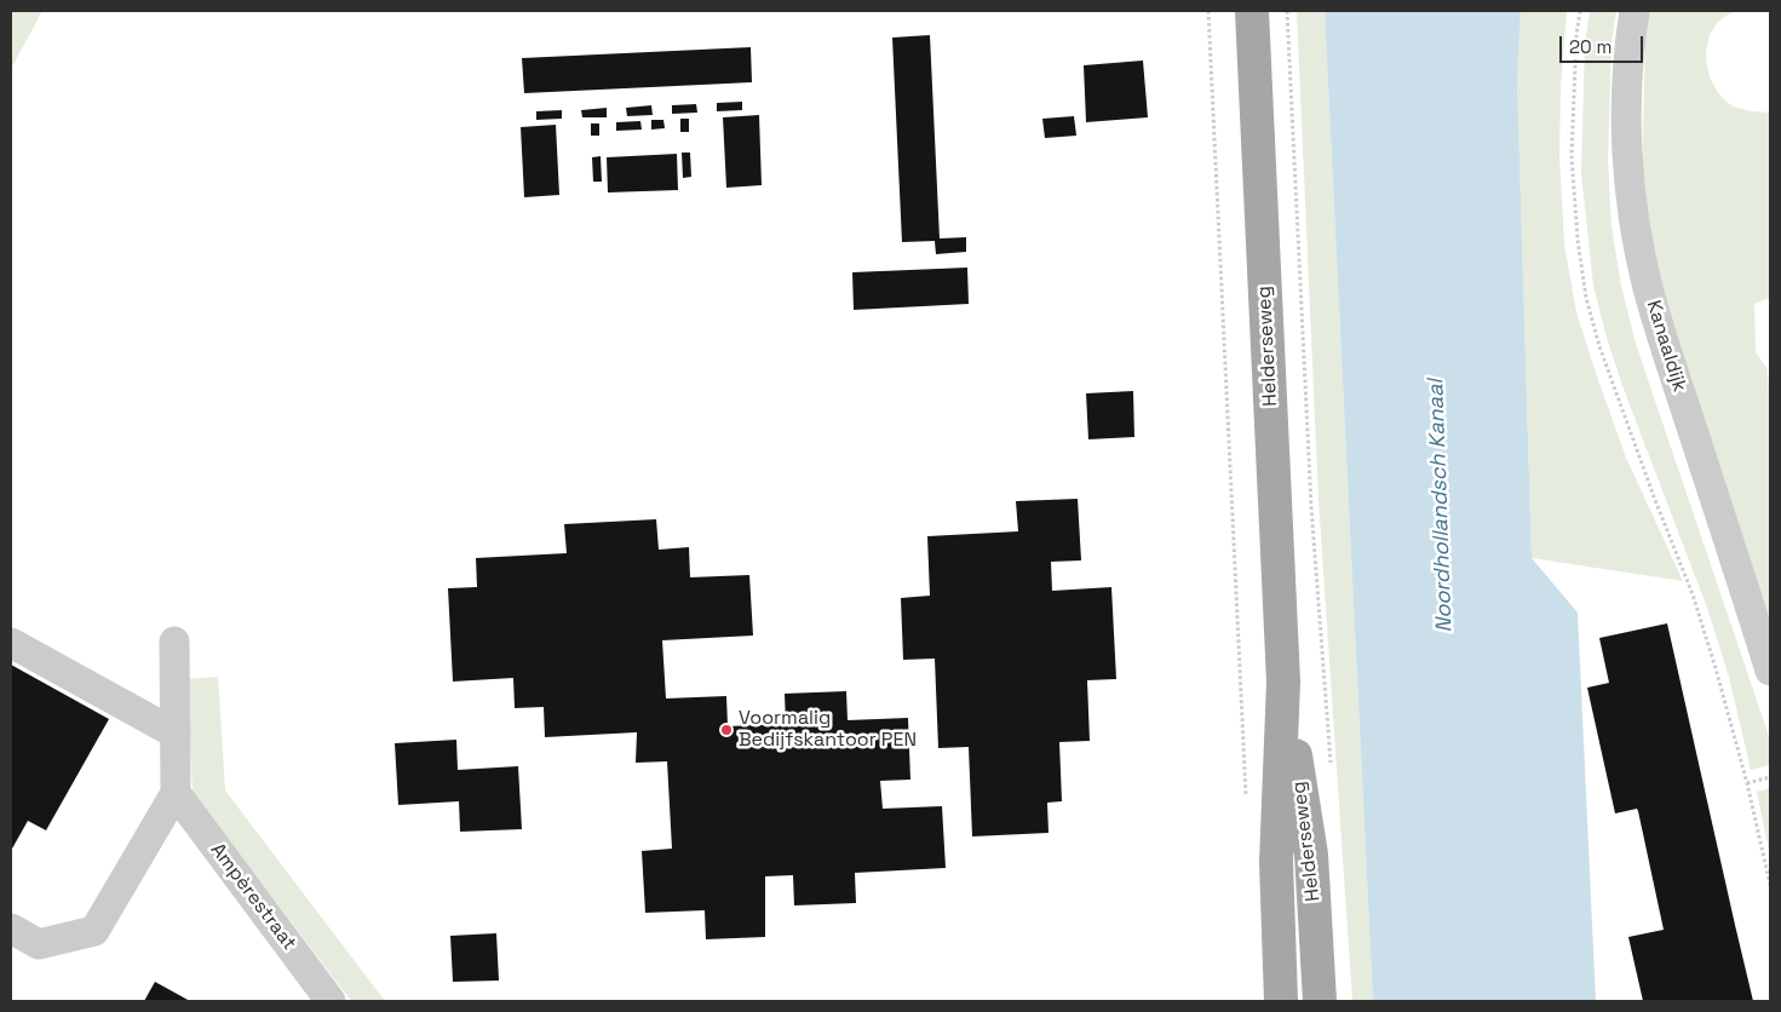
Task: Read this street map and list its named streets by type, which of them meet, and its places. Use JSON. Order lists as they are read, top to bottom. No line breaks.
{"streets":{"main road":["Helderseweg"],"street":["Kanaaldijk","Ampèrestraat"]},"water":["Noordhollandsch Kanaal"],"places":["Voormalig Bedijfskantoor PEN"],"scale_bar":"20 m"}
